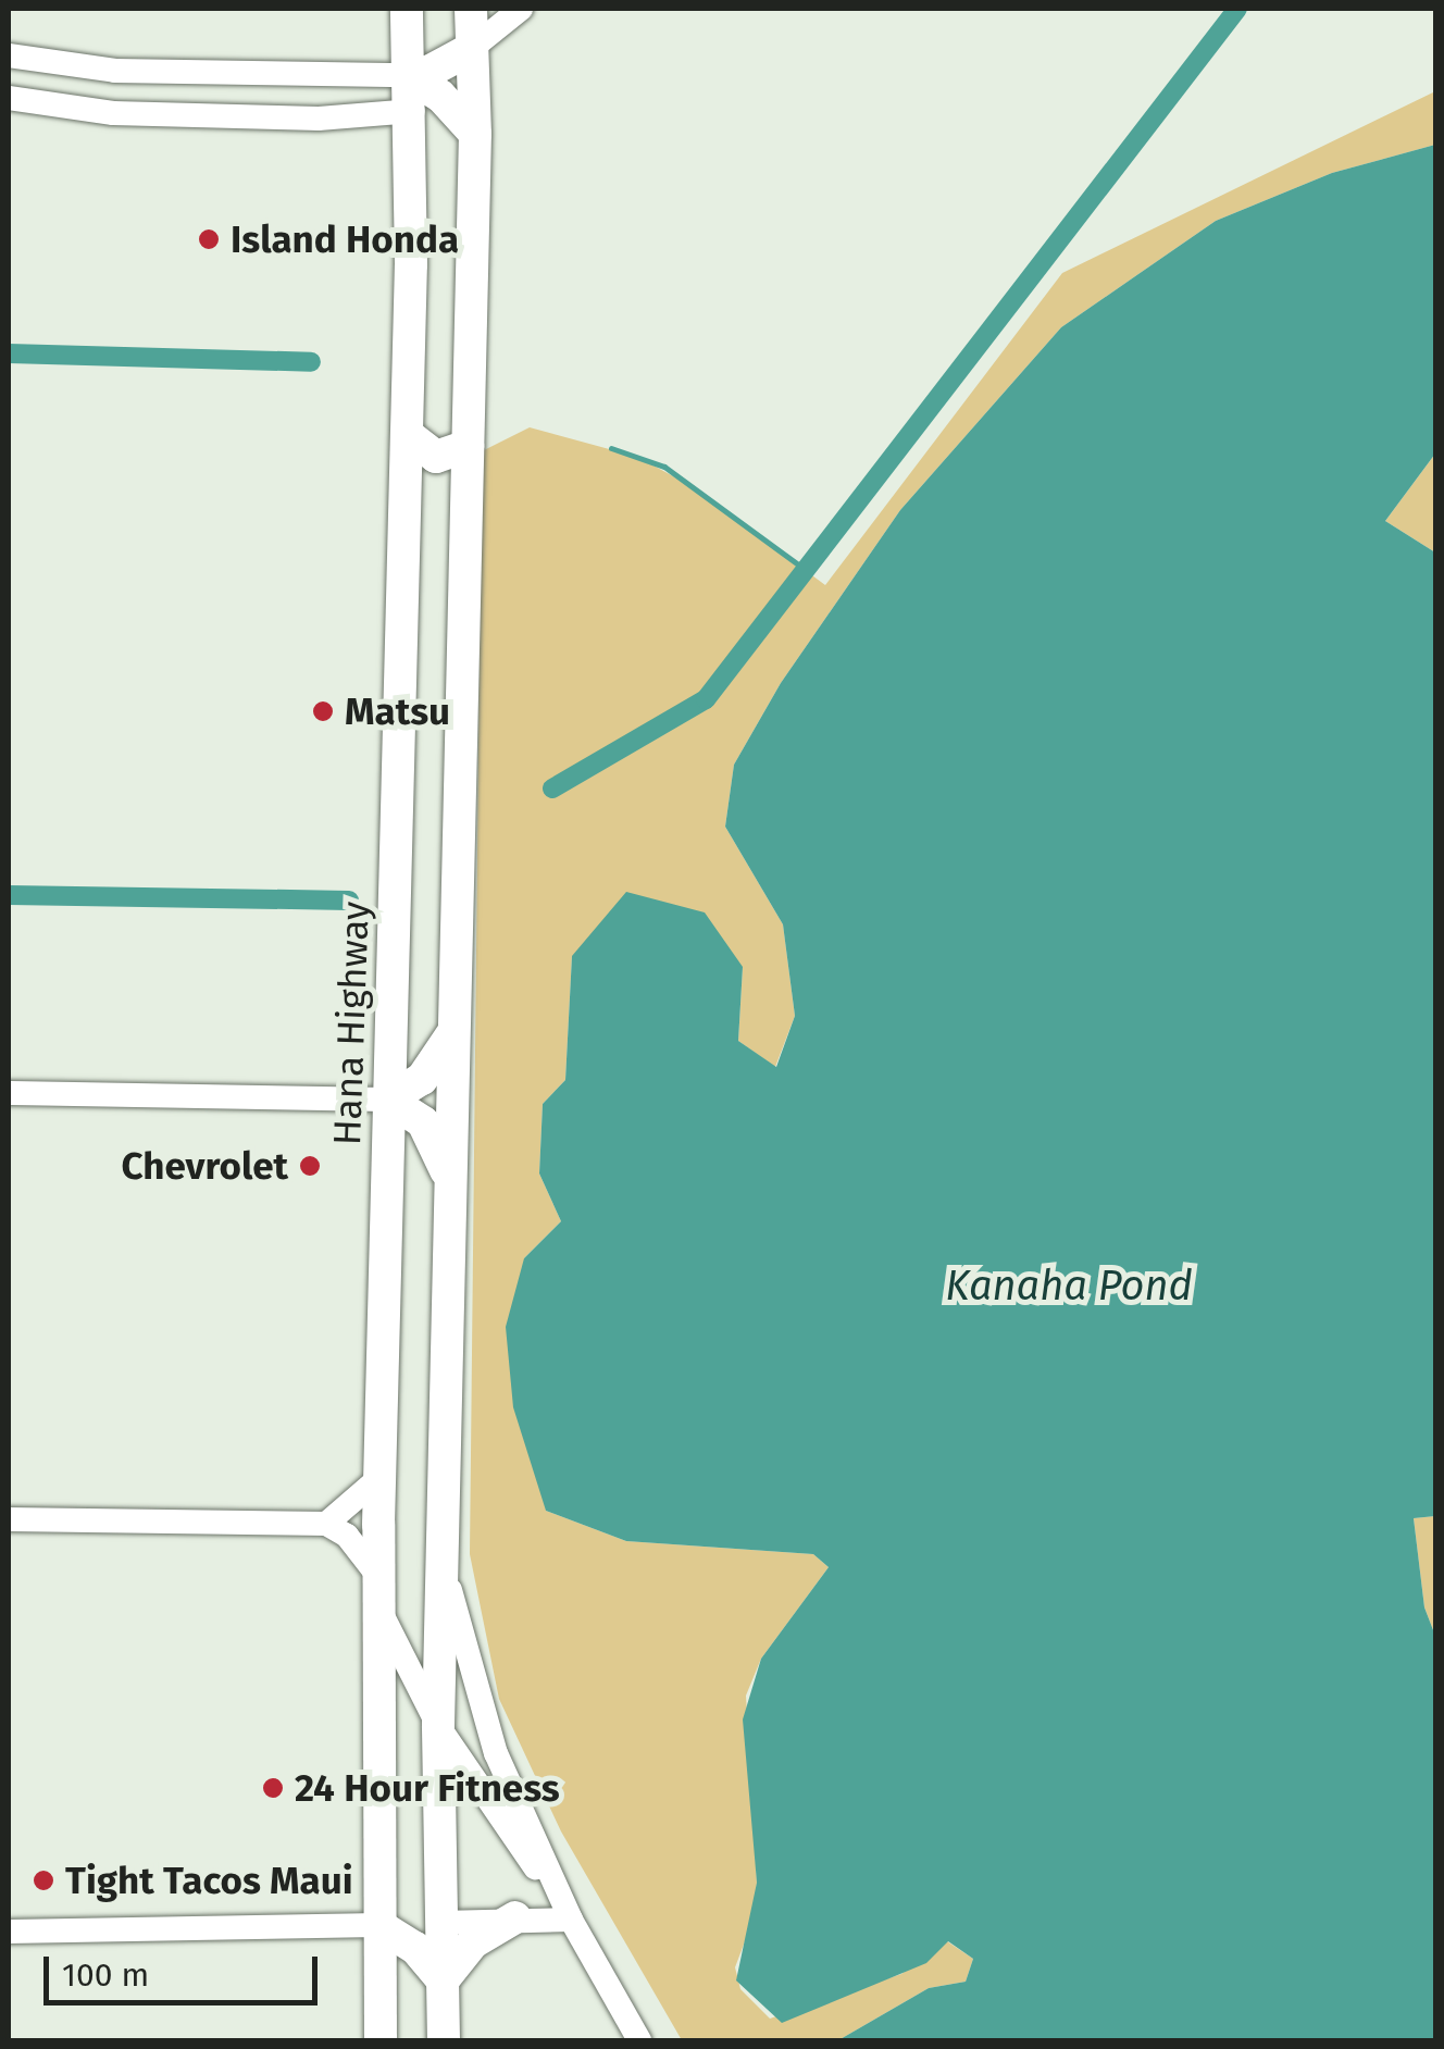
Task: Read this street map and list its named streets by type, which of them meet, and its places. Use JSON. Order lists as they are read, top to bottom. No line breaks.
{"streets":{"main road":["Hana Highway"]},"water":["Kanaha Pond"],"places":["Island Honda","Matsu","Chevrolet","24 Hour Fitness","Tight Tacos Maui"],"scale_bar":"100 m"}
